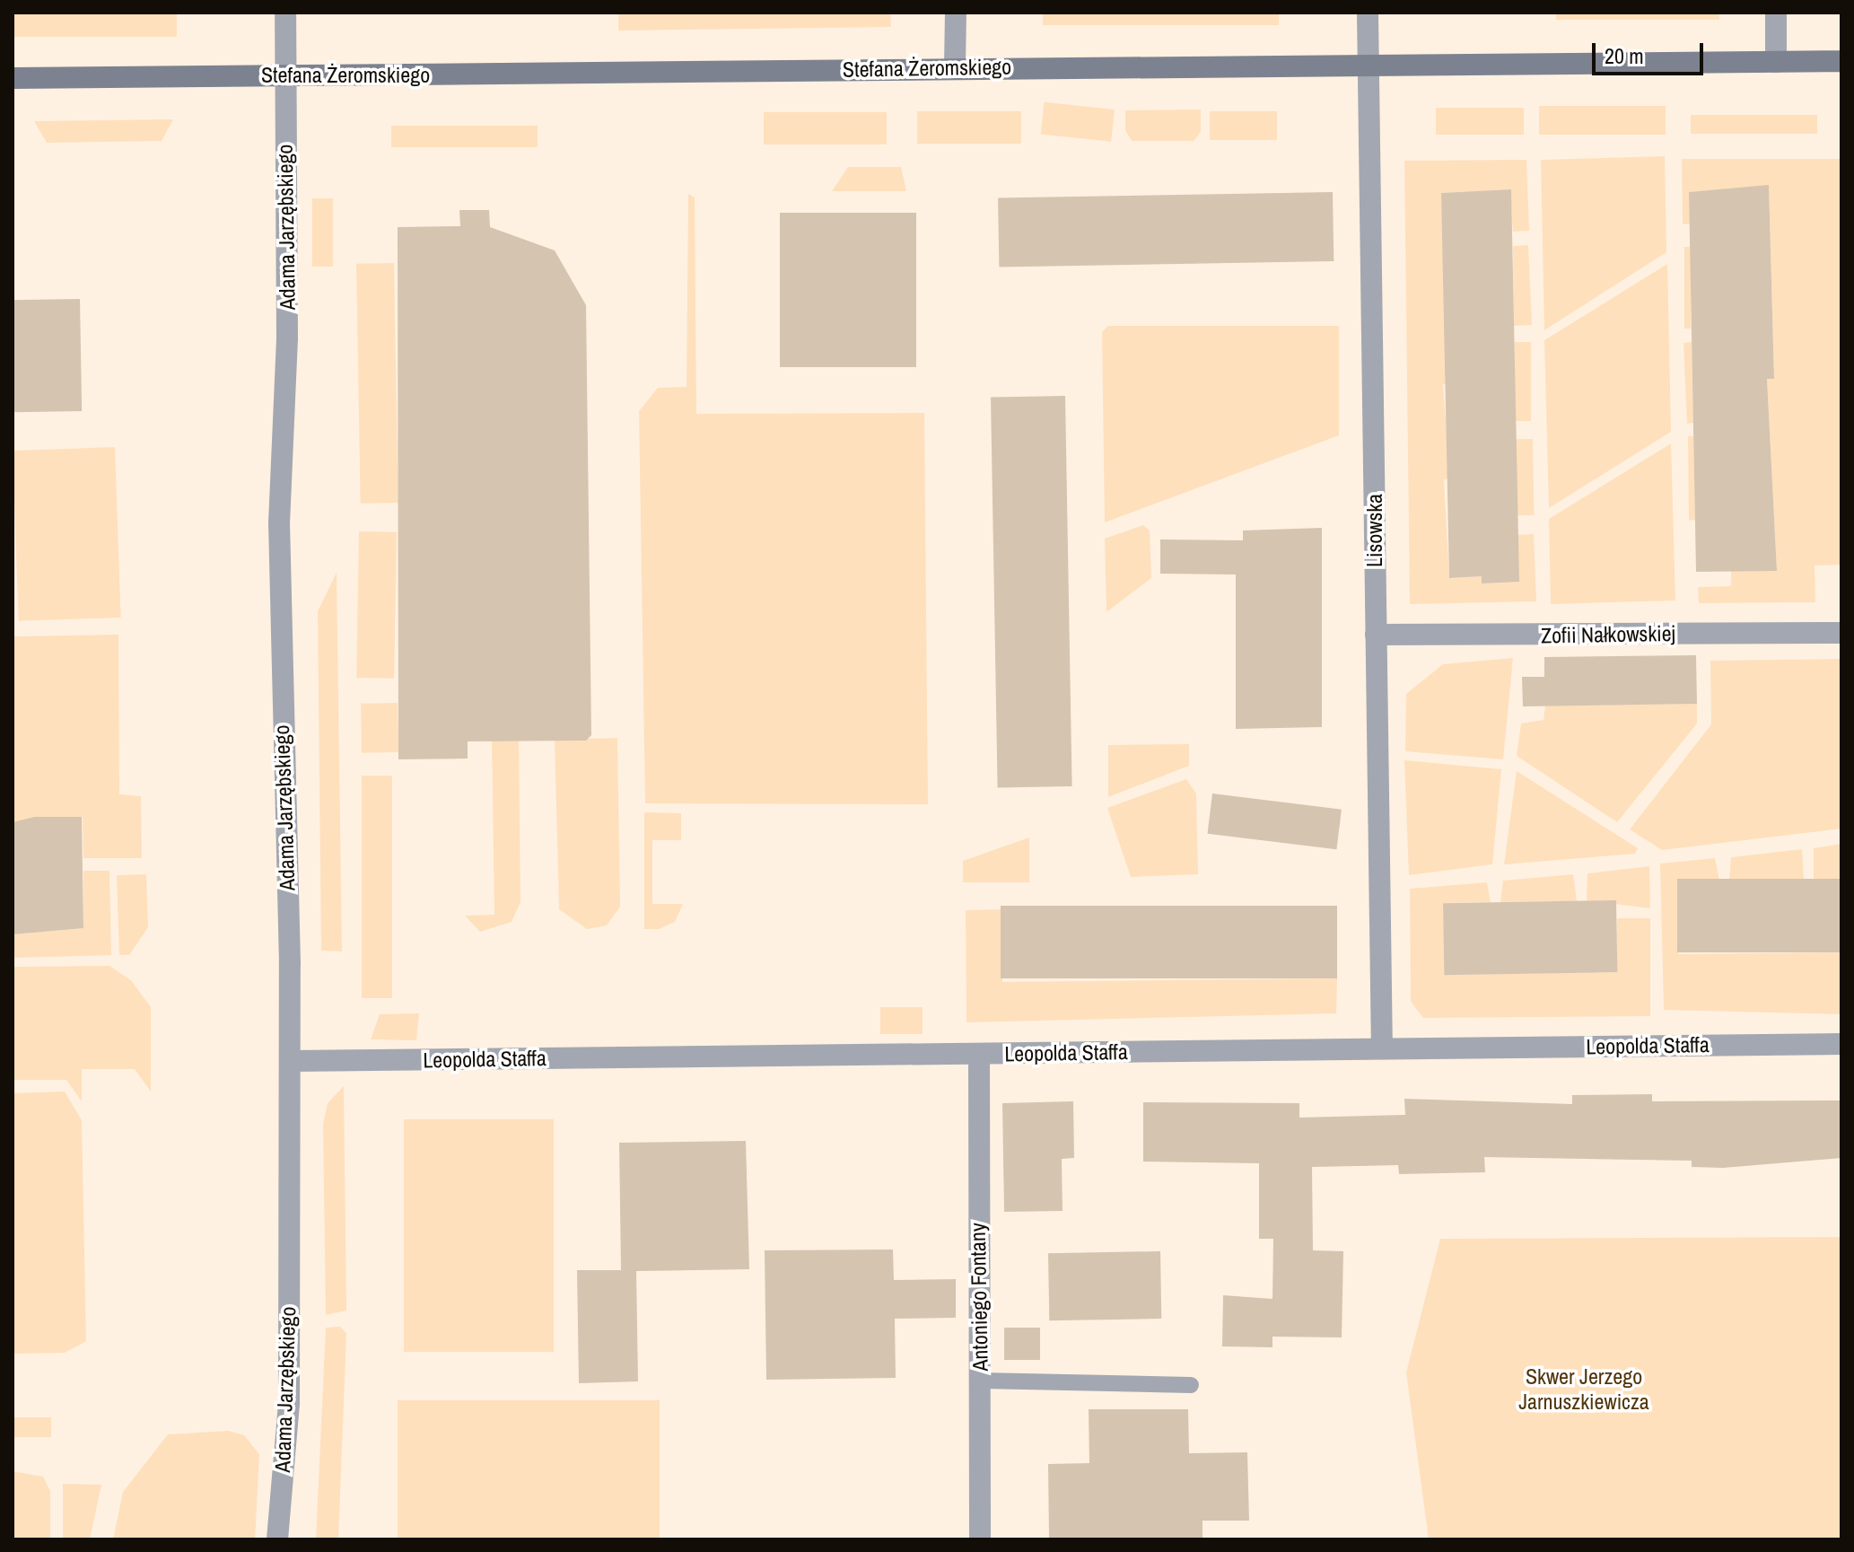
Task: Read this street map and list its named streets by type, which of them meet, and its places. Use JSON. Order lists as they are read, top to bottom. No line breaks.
{"streets":{"main road":["Stefana Żeromskiego"],"street":["Adama Jarzębskiego","Lisowska","Zofii Nałkowskiej","Leopolda Staffa","Antoniego Fontany"]},"crossings":[["Stefana Żeromskiego","Adama Jarzębskiego"],["Stefana Żeromskiego","Lisowska"],["Adama Jarzębskiego","Leopolda Staffa"],["Lisowska","Zofii Nałkowskiej"],["Lisowska","Leopolda Staffa"],["Leopolda Staffa","Antoniego Fontany"]],"parks":["Skwer Jerzego Jarnuszkiewicza"],"scale_bar":"20 m"}
